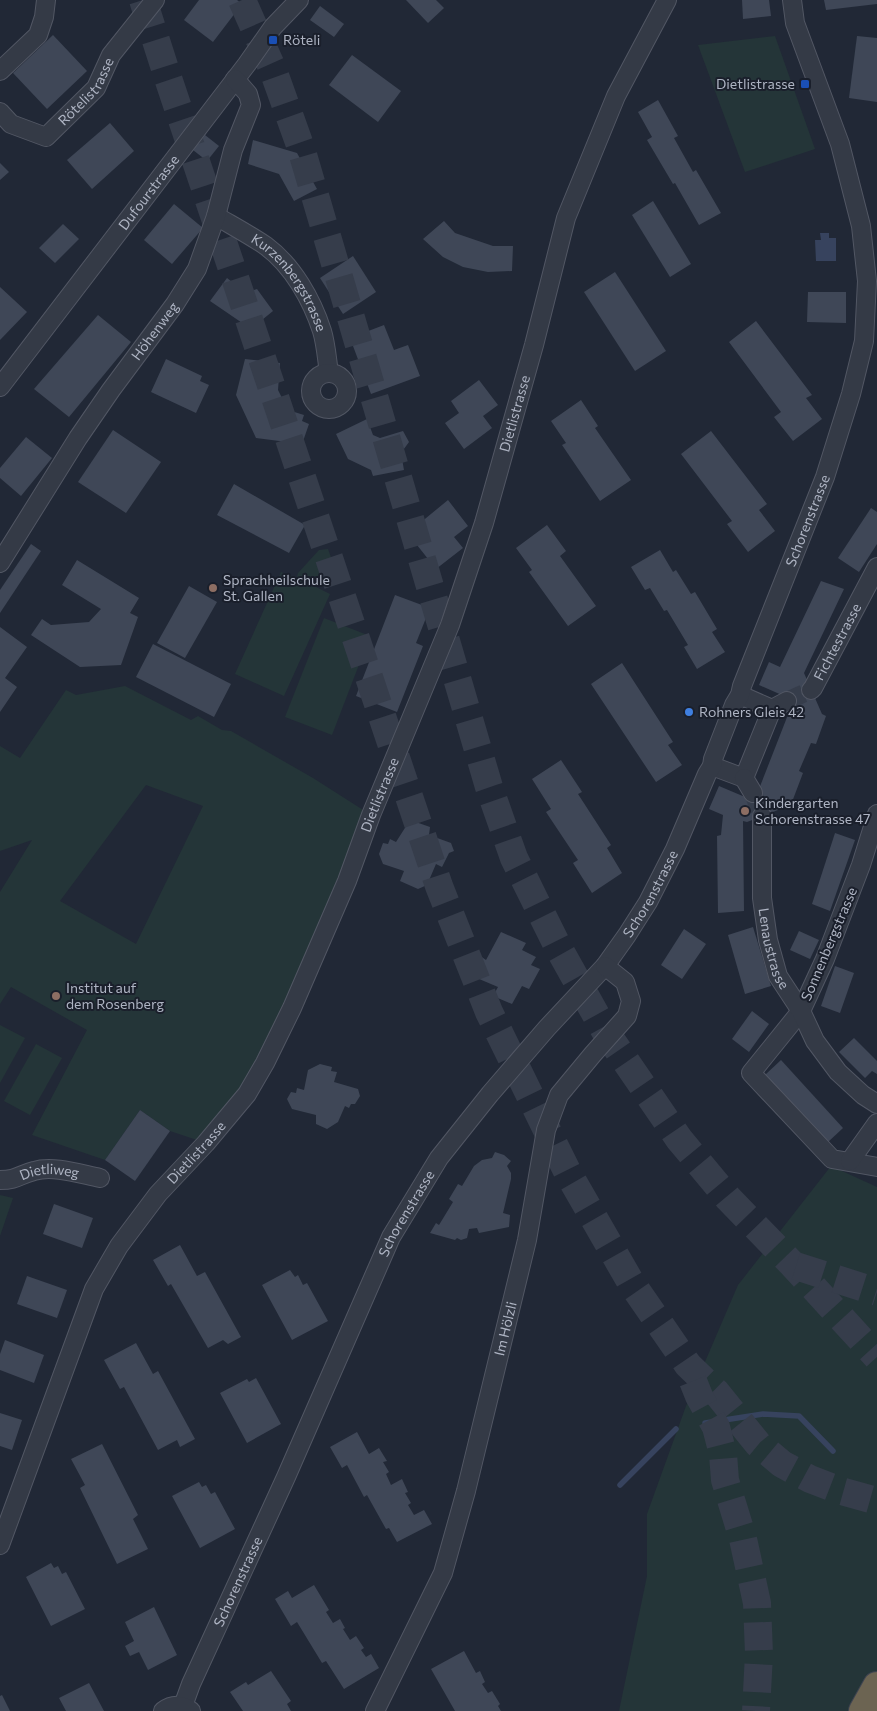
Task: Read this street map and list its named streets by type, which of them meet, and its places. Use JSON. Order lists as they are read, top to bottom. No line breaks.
{"streets":{"street":["Rötelistrasse","Dufourstrasse","Kurzenbergstrasse","Höhenweg","Dietlistrasse","Schorenstrasse","Fichtestrasse","Sonnenbergstrasse","Lenaustrasse","Dietliweg","Im Hölzli"]},"crossings":[["Dufourstrasse","Höhenweg"],["Kurzenbergstrasse","Höhenweg"],["Schorenstrasse","Im Hölzli"],["Sonnenbergstrasse","Lenaustrasse"]],"places":{"transit":["Röteli","Dietlistrasse"],"other":["Sprachheilschule St. Gallen","Rohners Gleis 42","Kindergarten Schorenstrasse 47","Institut auf dem Rosenberg"]}}
